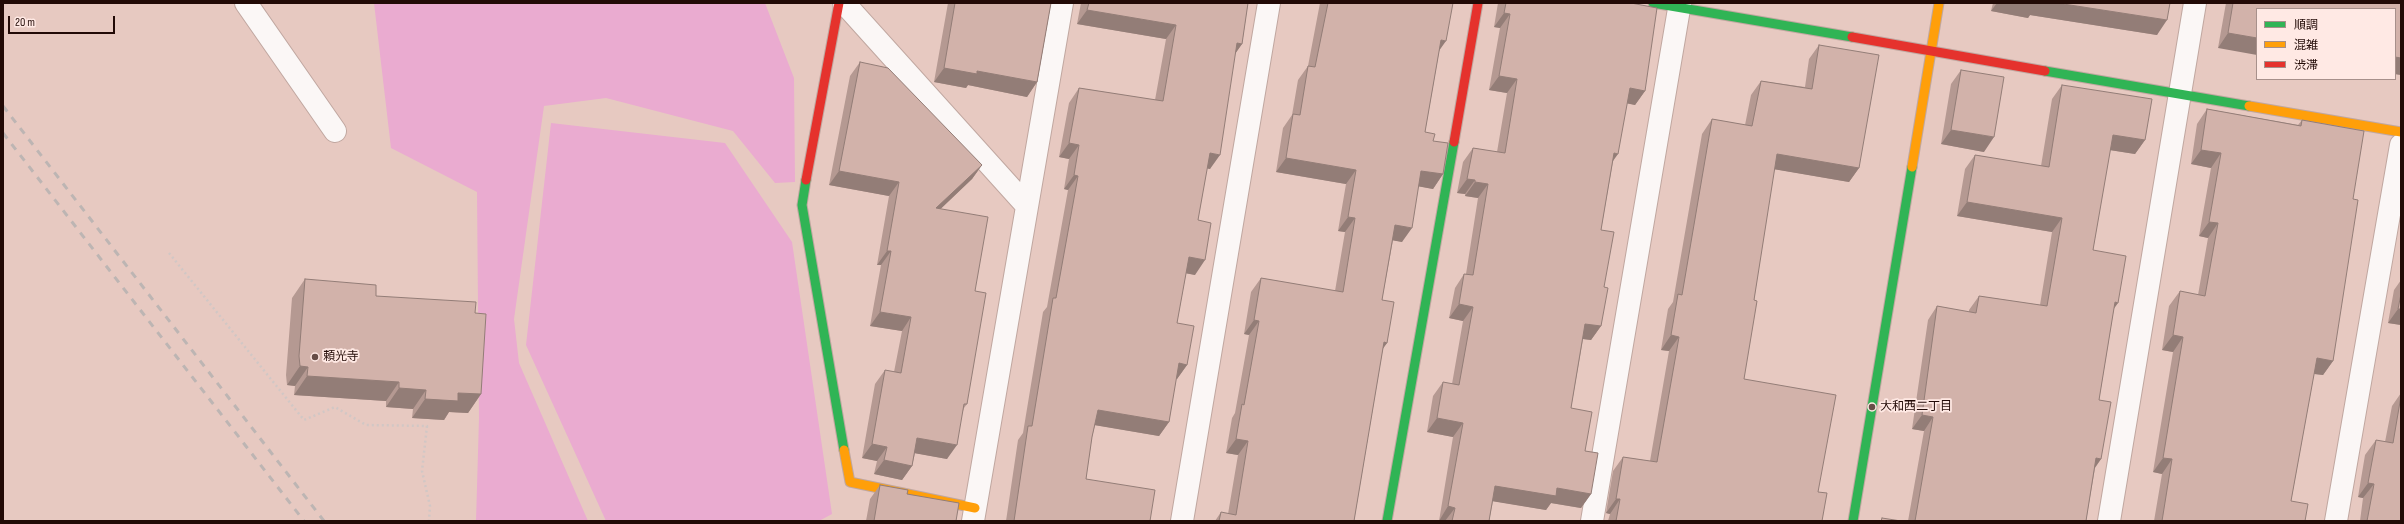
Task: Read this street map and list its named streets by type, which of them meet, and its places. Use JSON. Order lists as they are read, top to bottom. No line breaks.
{"places":["頼光寺","大和西二丁目"],"legend":["順調","混雑","渋滞"],"scale_bar":"20 m"}
